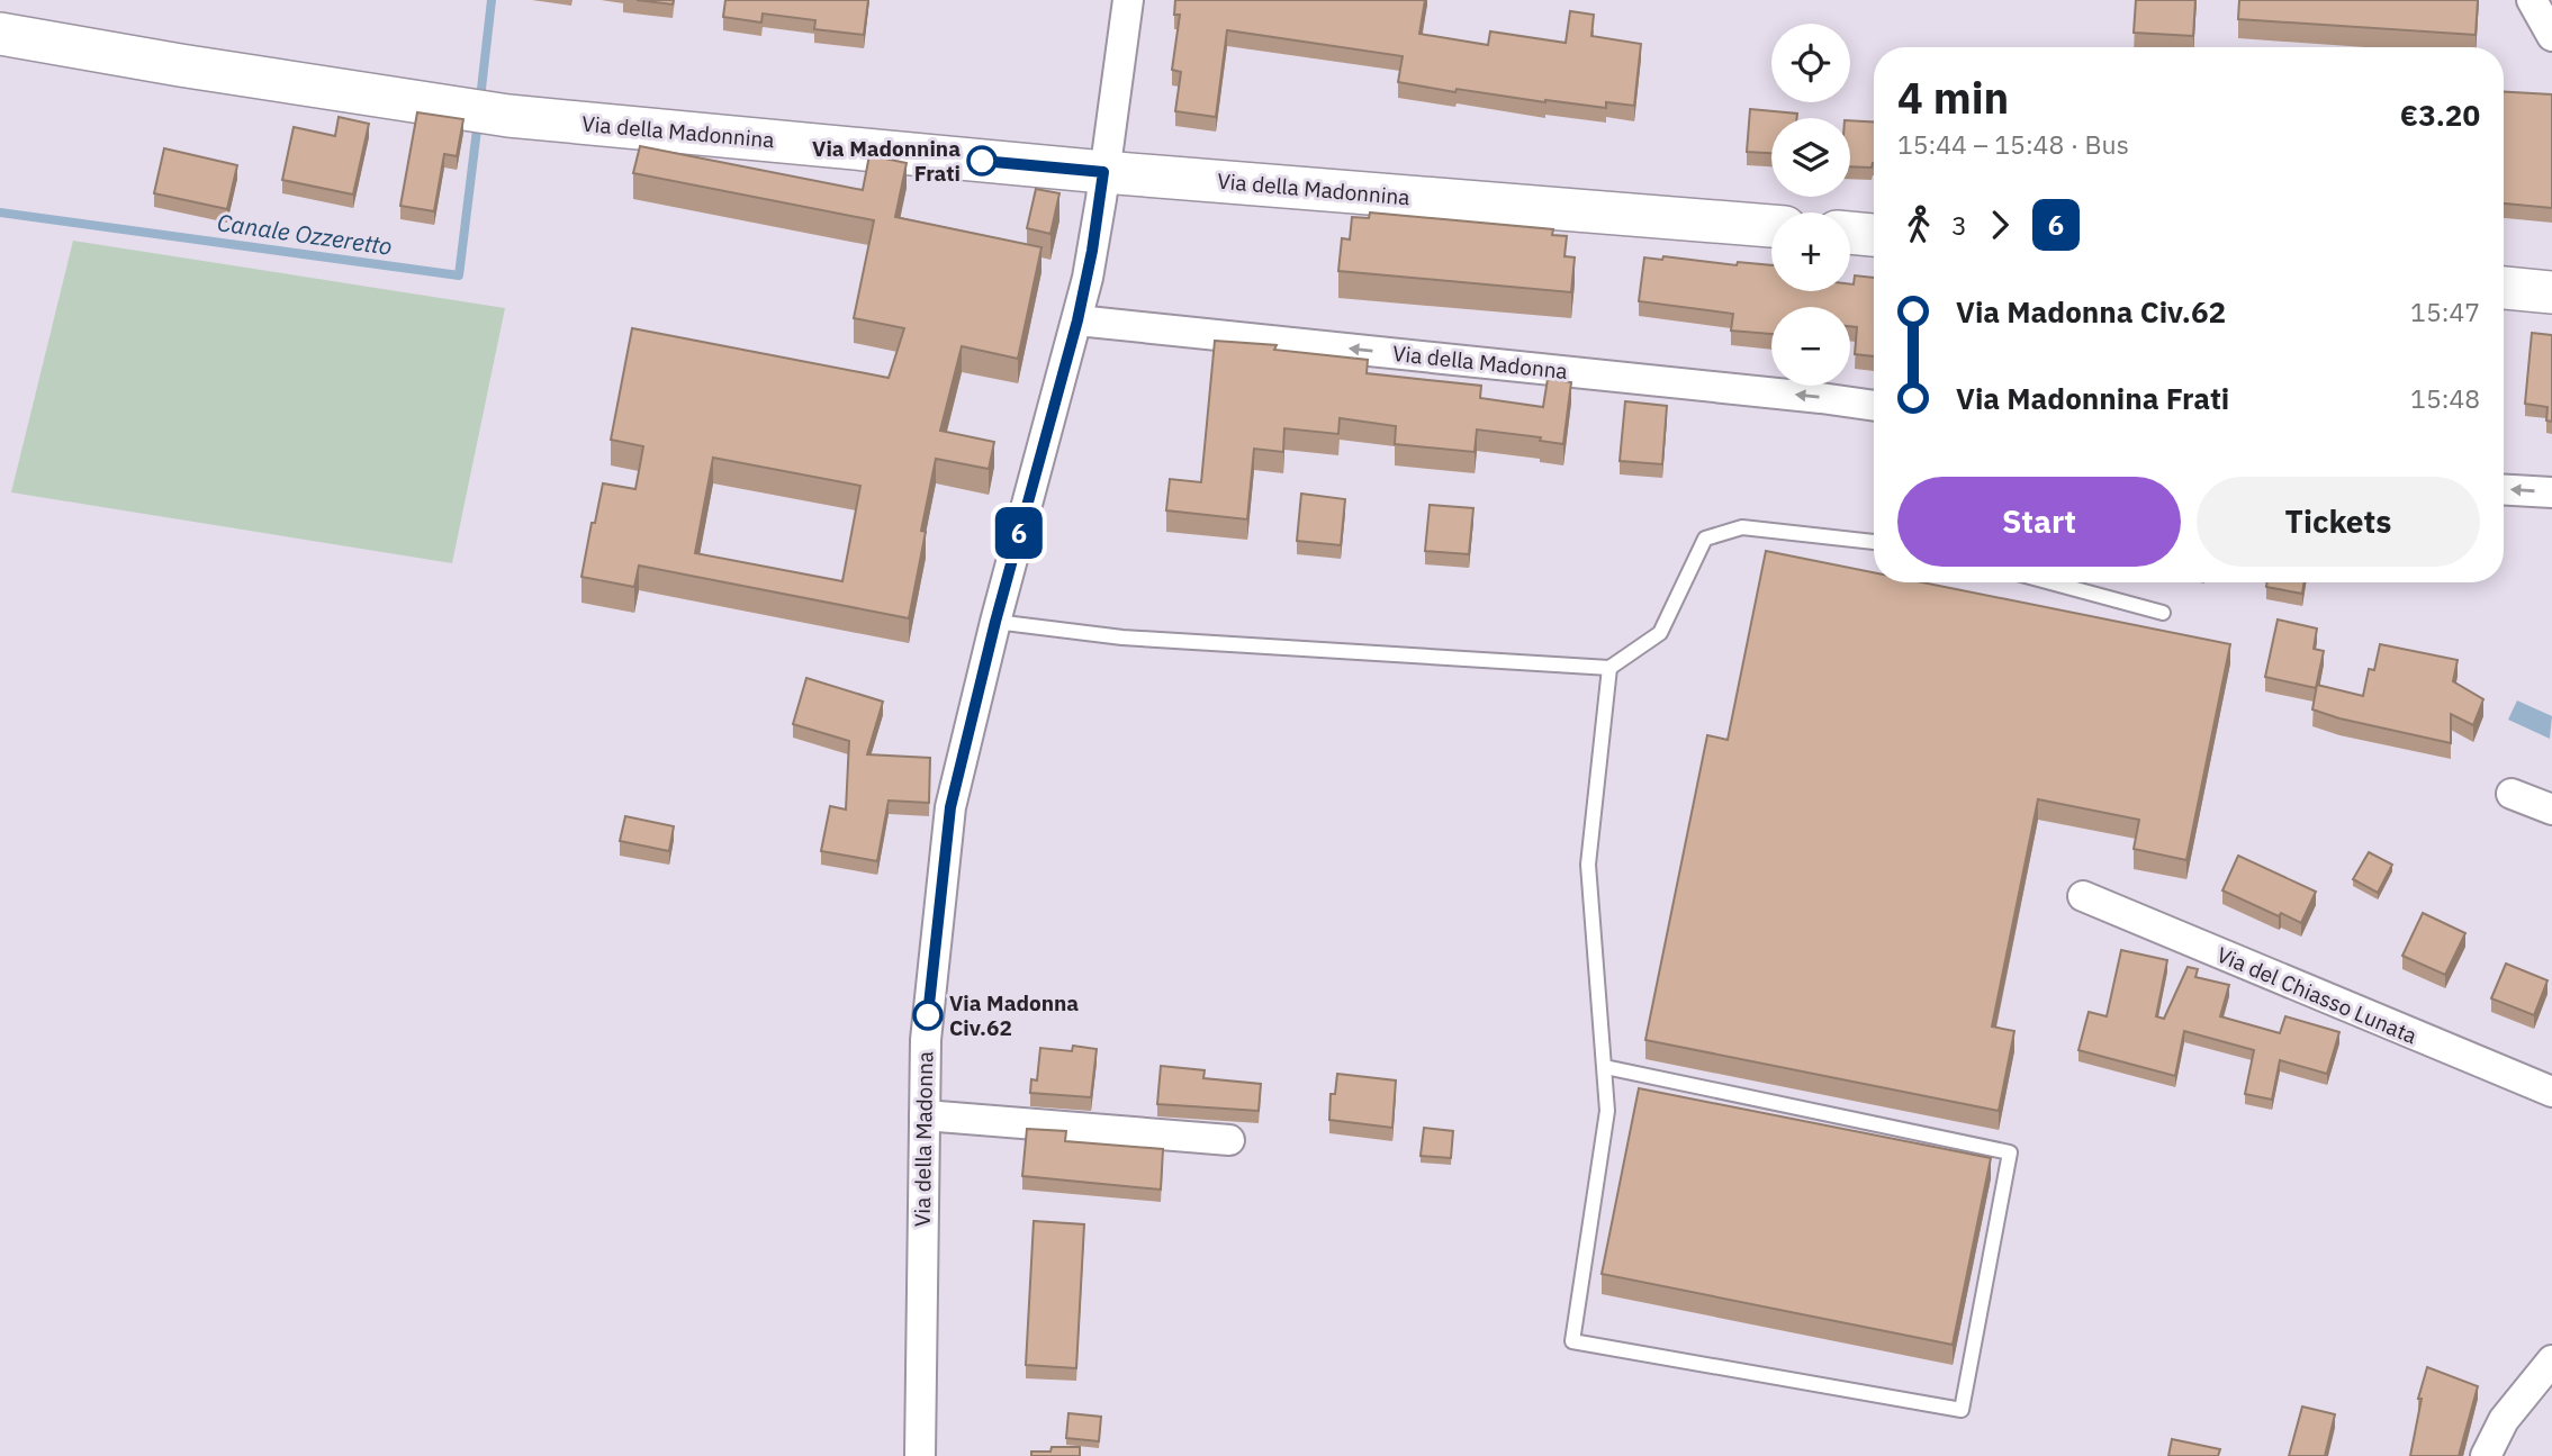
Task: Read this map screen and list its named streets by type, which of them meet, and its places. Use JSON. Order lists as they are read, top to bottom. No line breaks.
{"streets":{"street":["Via della Madonnina","Via della Madonna","Via del Chiasso Lunata"]},"crossings":[["Via della Madonnina","Via della Madonna"]],"one_way":["Via della Madonna"],"water":["Canale Ozzeretto"],"places":["Via Madonnina Frati","Via Madonna Civ.62"],"lines":["bus line 6"],"page":{"on_map":"6","map_buttons":["+","−"],"heading":["4 min","15:44 – 15:48 · Bus","€3.20"],"legs":["3","6"],"list":[{"name":"Via Madonna Civ.62","value":"15:47"},{"name":"Via Madonnina Frati","value":"15:48"}],"buttons":["Start","Tickets"]}}
